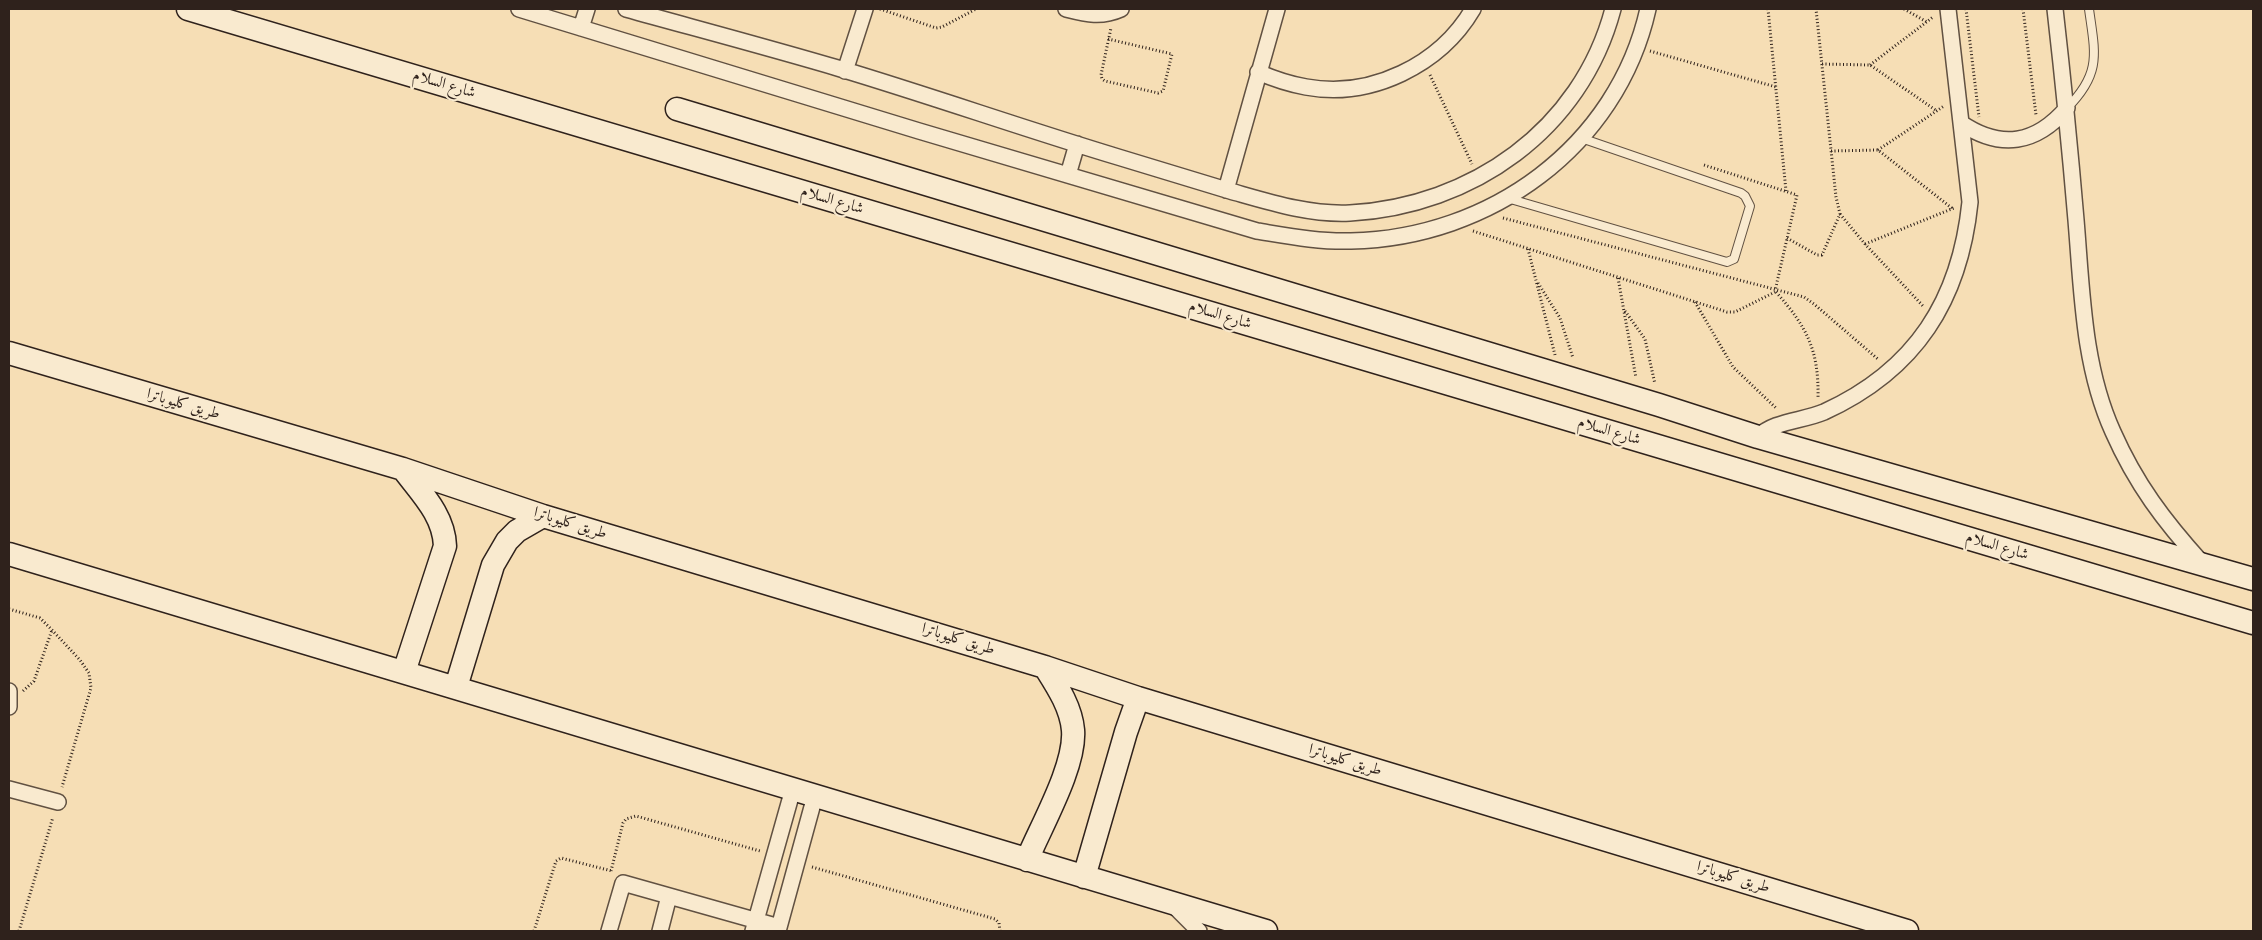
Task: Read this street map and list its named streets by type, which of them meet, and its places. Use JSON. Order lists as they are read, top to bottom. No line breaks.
{"streets":{"main road":["شارع السلام","طريق كليوباترا"]}}
